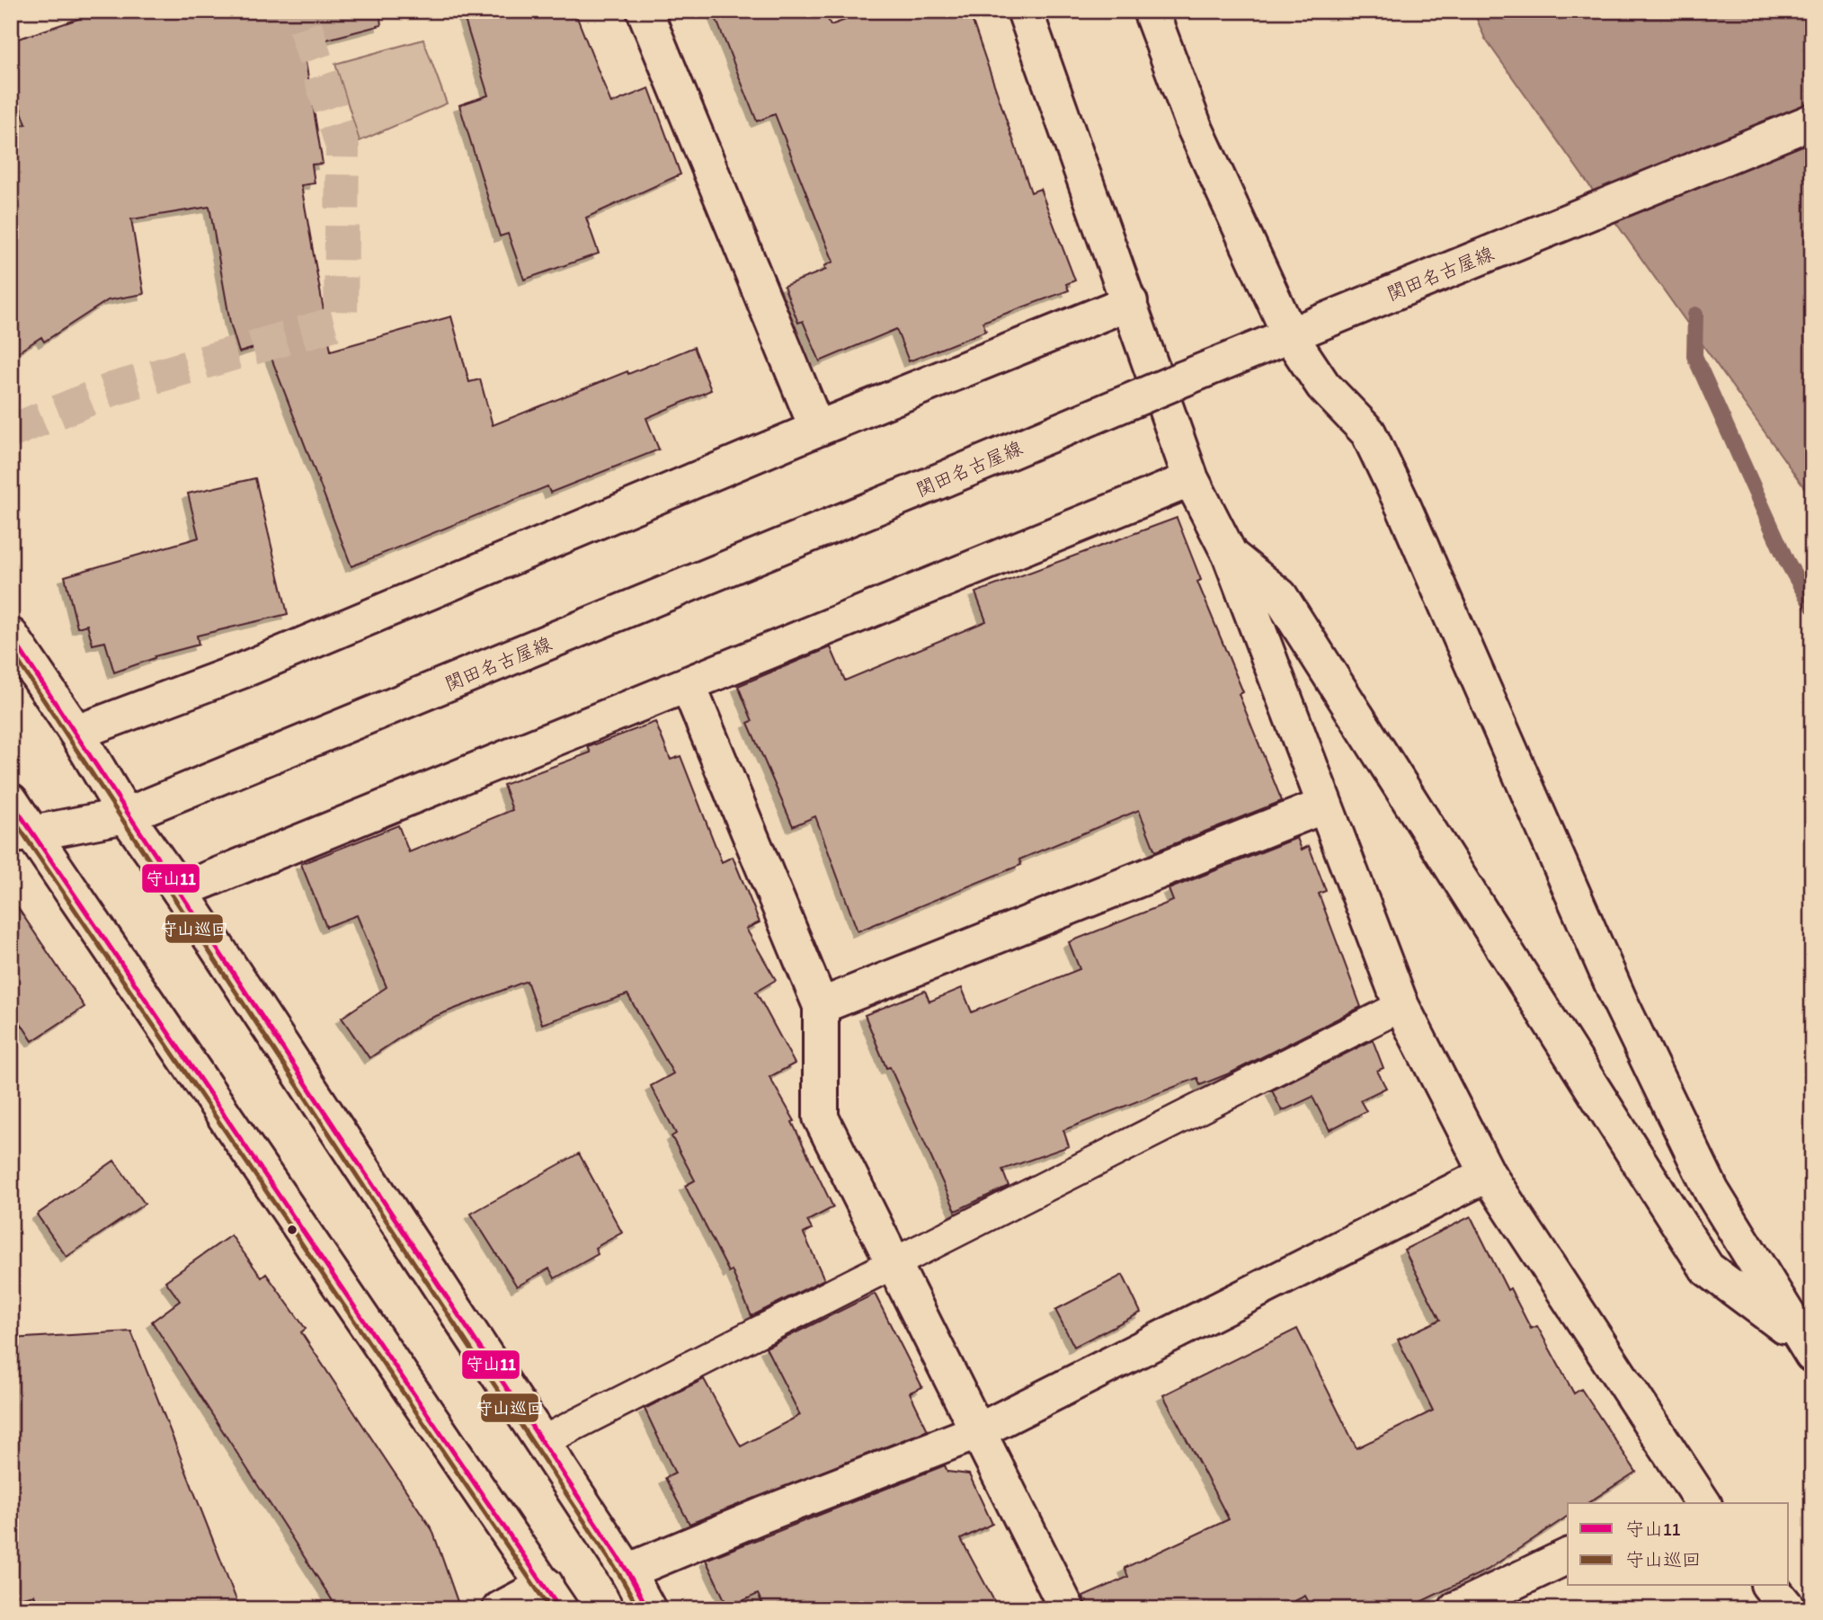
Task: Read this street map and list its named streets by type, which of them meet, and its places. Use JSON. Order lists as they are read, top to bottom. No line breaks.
{"streets":{"street":["関田名古屋線"]},"lines":["transit line 守山11","transit line 守山巡回"],"legend":["守山11","守山巡回"]}
